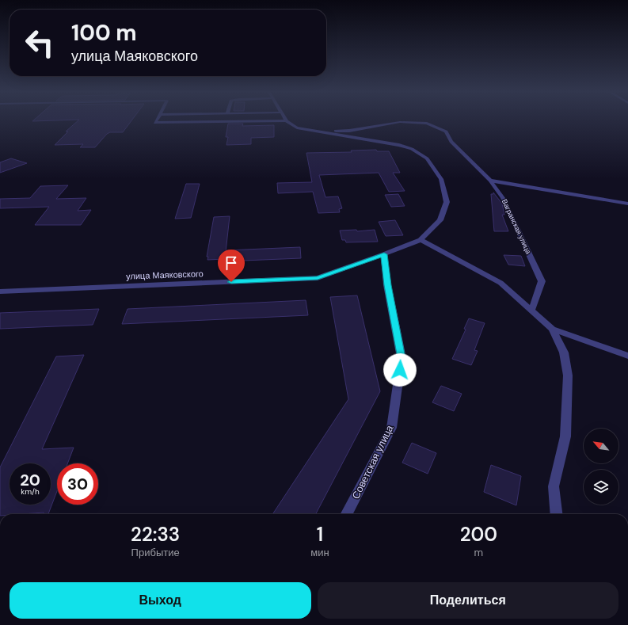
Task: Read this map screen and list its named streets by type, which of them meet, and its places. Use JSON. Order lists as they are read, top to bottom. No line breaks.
{"streets":{"street":["Вагранская улица","улица Маяковского","Советская улица"]},"crossings":[["улица Маяковского","Советская улица"]],"north":"top left","page":{"turn":["100 m","улица Маяковского"],"speed":"20 km/h","limit":"30","eta":["22:33","Прибытие","1","мин","200","m"],"buttons":["Выход","Поделиться"]}}
